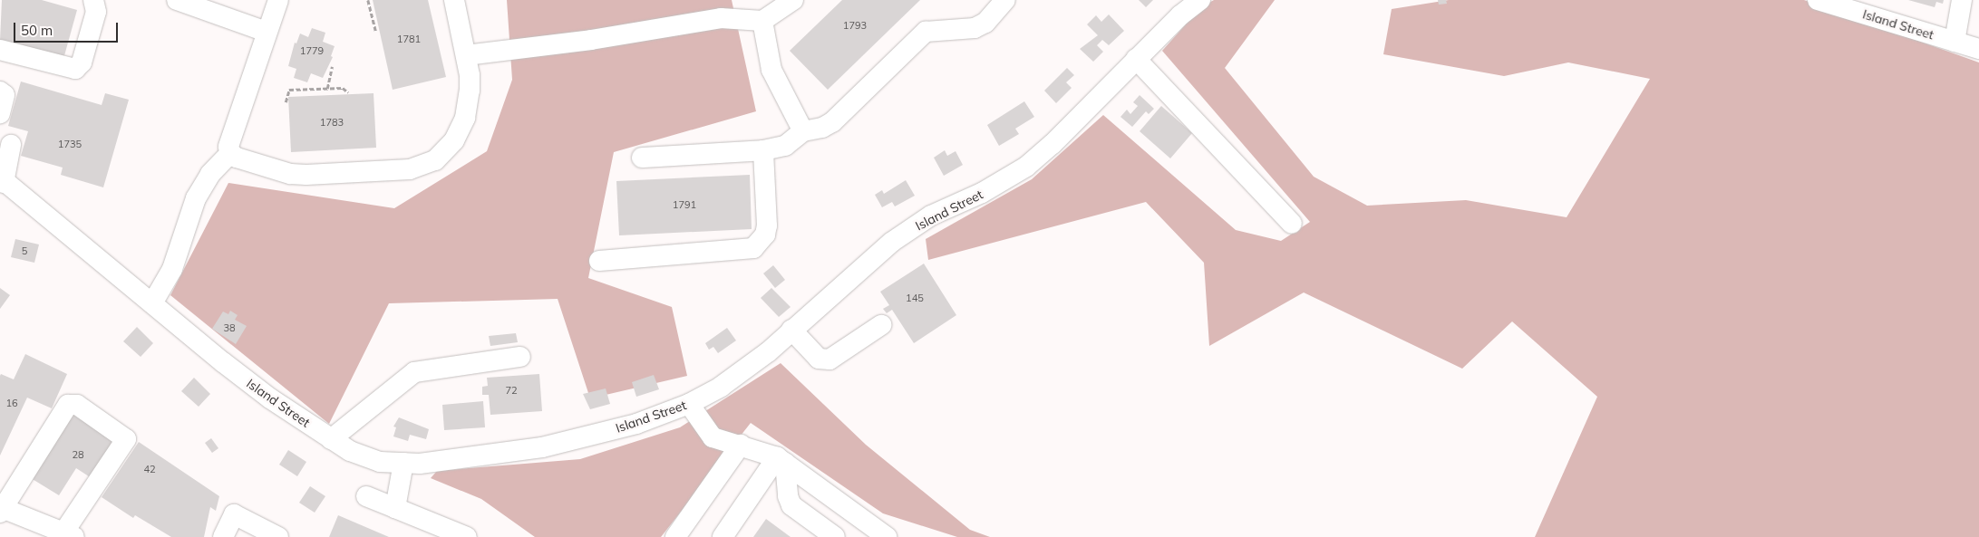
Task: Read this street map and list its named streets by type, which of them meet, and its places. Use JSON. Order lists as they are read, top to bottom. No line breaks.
{"streets":{"street":["Island Street"]},"house_numbers":["1793","1781","1779","1783","1735","1791","5","145","38","72","16","28","42"],"scale_bar":"50 m"}
